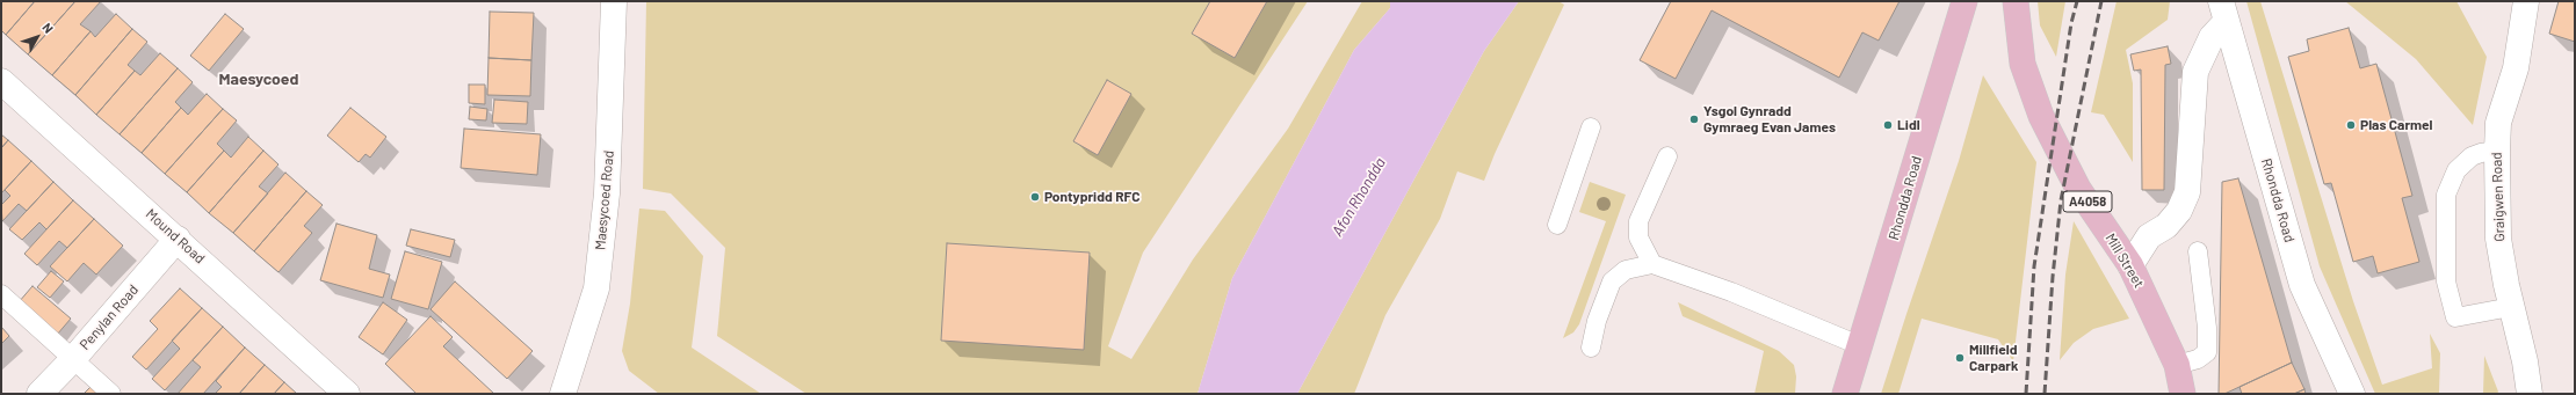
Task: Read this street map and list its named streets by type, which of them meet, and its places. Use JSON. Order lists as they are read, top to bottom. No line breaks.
{"streets":{"main road":["Rhondda Road","A4058","Mill Street"],"street":["Graigwen Road","Maesycoed Road","Mound Road","Penylan Road"]},"crossings":[["Mound Road","Penylan Road"]],"districts":["Maesycoed"],"water":["Afon Rhondda"],"places":["Ysgol Gynradd Gymraeg Evan James","Lidl","Plas Carmel","Pontypridd RFC","Millfield Carpark"],"north":"top right"}
